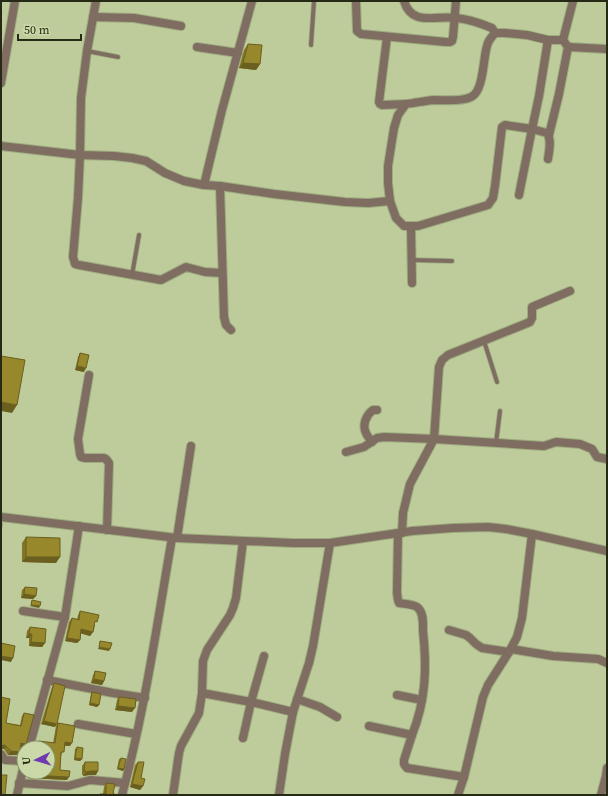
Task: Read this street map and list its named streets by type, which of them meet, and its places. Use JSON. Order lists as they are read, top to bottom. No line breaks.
{"scale_bar":"50 m","north":"left"}
